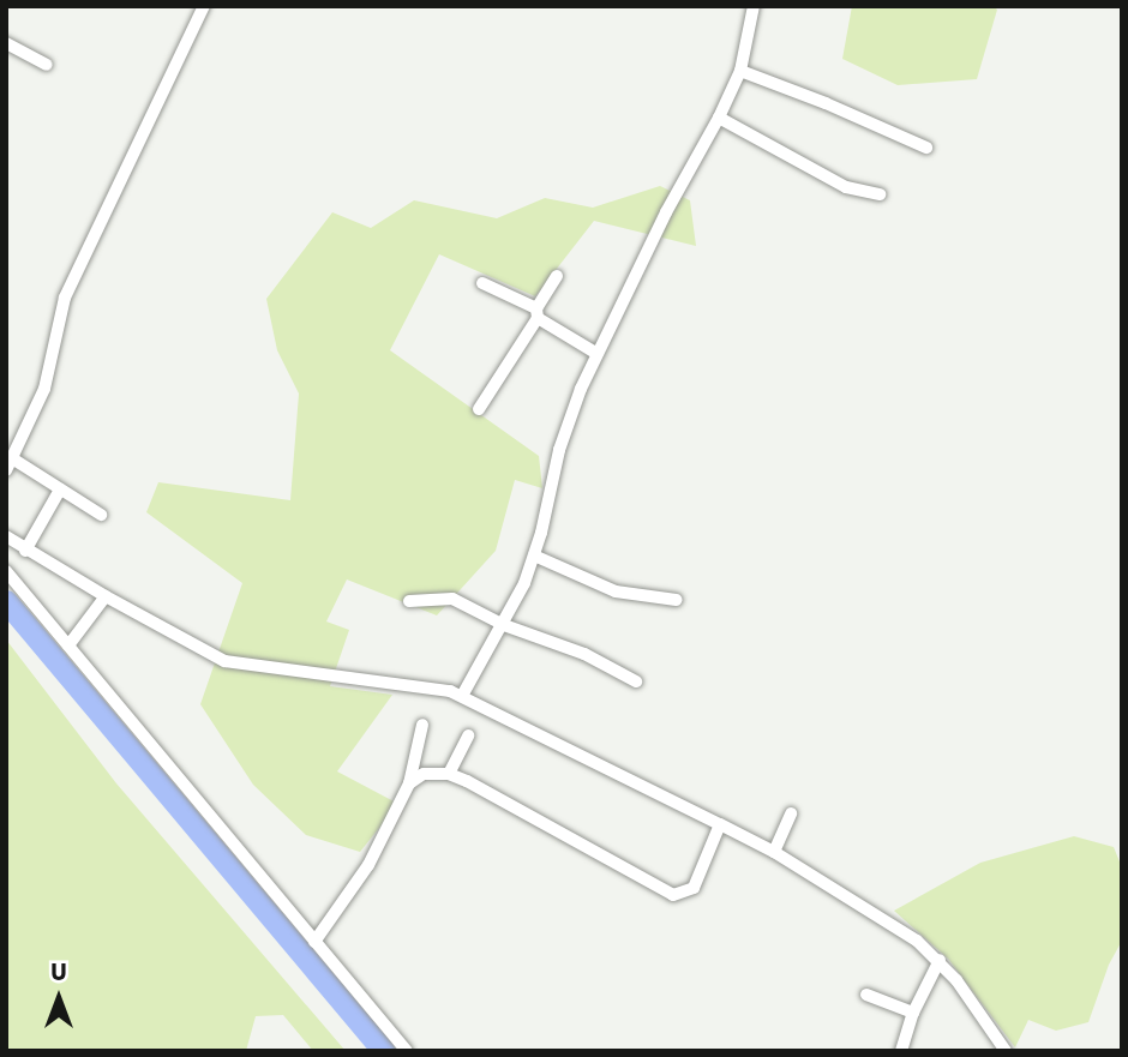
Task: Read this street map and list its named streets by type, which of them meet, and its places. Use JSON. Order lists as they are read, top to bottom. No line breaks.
{"north":"top"}
